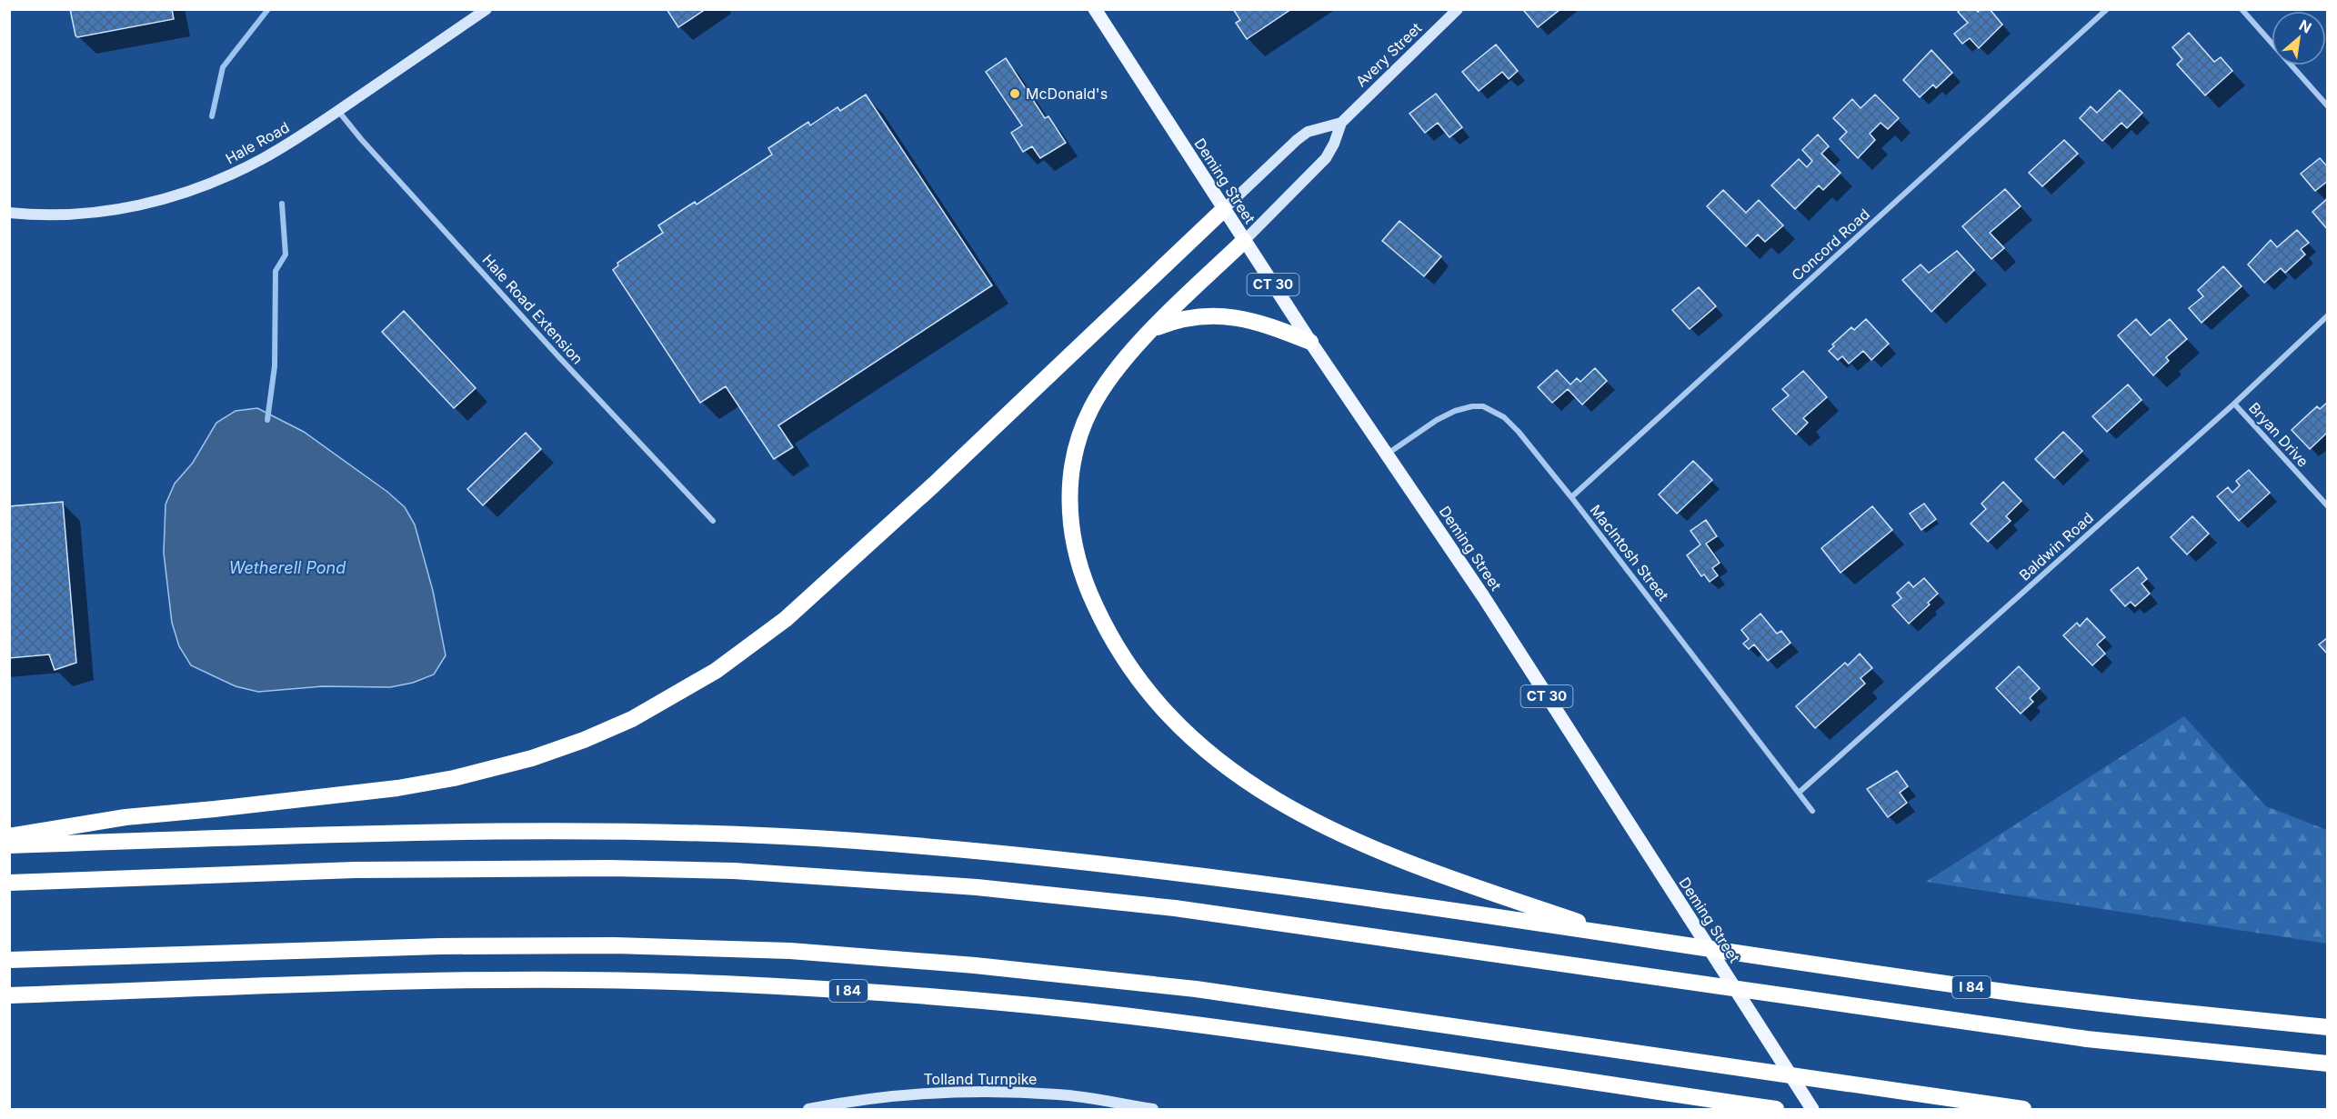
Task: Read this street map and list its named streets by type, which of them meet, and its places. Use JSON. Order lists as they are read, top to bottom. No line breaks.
{"streets":{"highway":["I 84"],"main road":["Deming Street","CT 30"],"street":["Avery Street","Hale Road","Concord Road","Hale Road Extension","Bryan Drive","Baldwin Road","MacIntosh Street","Tolland Turnpike"]},"crossings":[["Avery Street","Deming Street"],["Hale Road","Hale Road Extension"],["Deming Street","MacIntosh Street"],["Concord Road","MacIntosh Street"],["Bryan Drive","Baldwin Road"],["Baldwin Road","MacIntosh Street"]],"water":["Wetherell Pond"],"places":["McDonald's"],"north":"top right"}
